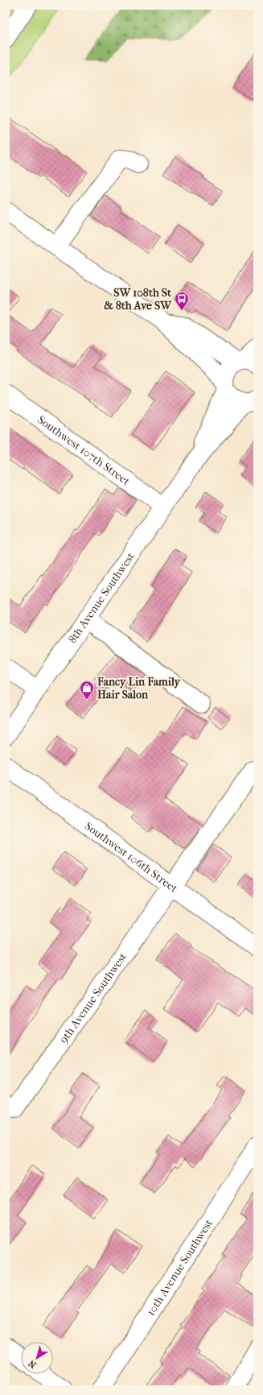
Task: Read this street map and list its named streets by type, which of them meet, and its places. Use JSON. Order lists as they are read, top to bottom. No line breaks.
{"streets":{"street":["Southwest 107th Street","8th Avenue Southwest","Southwest 106th Street","9th Avenue Southwest","10th Avenue Southwest"]},"crossings":[["Southwest 107th Street","8th Avenue Southwest"],["Southwest 106th Street","9th Avenue Southwest"]],"places":{"bus stop":["SW 108th St & 8th Ave SW"],"shop":["Fancy Lin Family Hair Salon"]},"north":"bottom left"}
